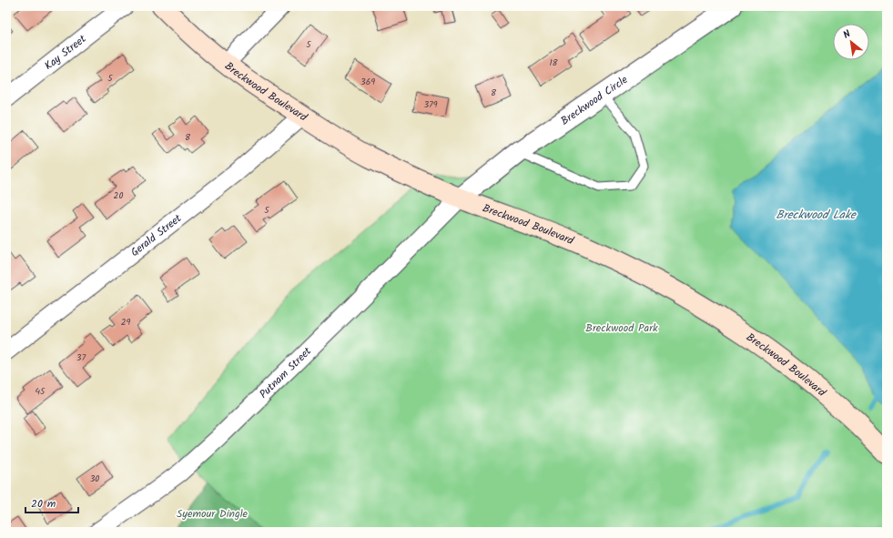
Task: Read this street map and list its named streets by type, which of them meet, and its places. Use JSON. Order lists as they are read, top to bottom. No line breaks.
{"streets":{"main road":["Breckwood Boulevard"],"street":["Kay Street","Breckwood Circle","Gerald Street","Putnam Street"]},"crossings":[["Breckwood Boulevard","Breckwood Circle"],["Breckwood Boulevard","Gerald Street"],["Breckwood Boulevard","Putnam Street"],["Breckwood Circle","Putnam Street"]],"water":["Breckwood Lake"],"parks":["Breckwood Park","Syemour Dingle"],"house_numbers":["5","18","5","369","8","379","8","20","5","29","37","45","30"],"scale_bar":"20 m","north":"top left"}
